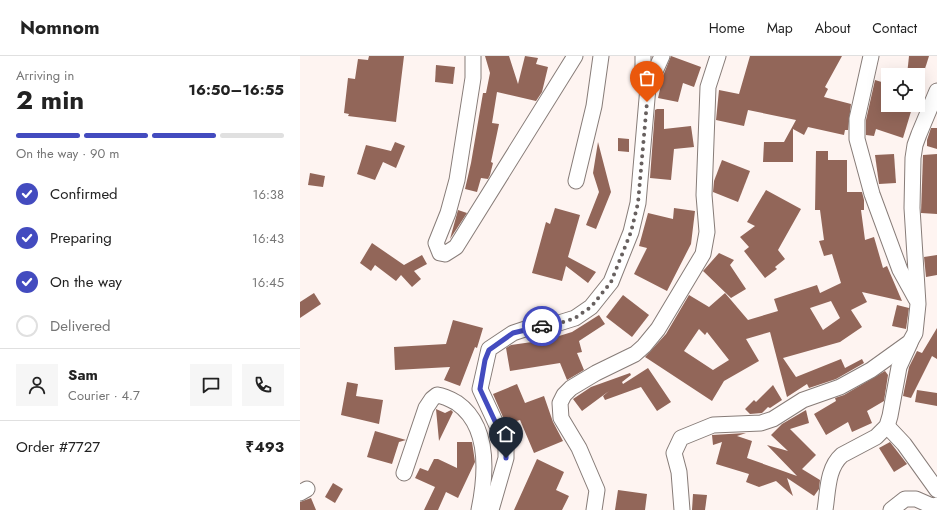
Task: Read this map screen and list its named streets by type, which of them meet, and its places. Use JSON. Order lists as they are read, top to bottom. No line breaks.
{"page":{"header":"Nomnom","nav":["Home","Map","About","Contact"],"heading":["2 min","Arriving in","16:50–16:55"],"panel":["Sam","Courier · 4.7","Order #7727","₹493"],"bar":"On the way · 90 m","list":[["Confirmed","16:38"],["Preparing","16:43"],["On the way","16:45"],"Delivered"]}}
